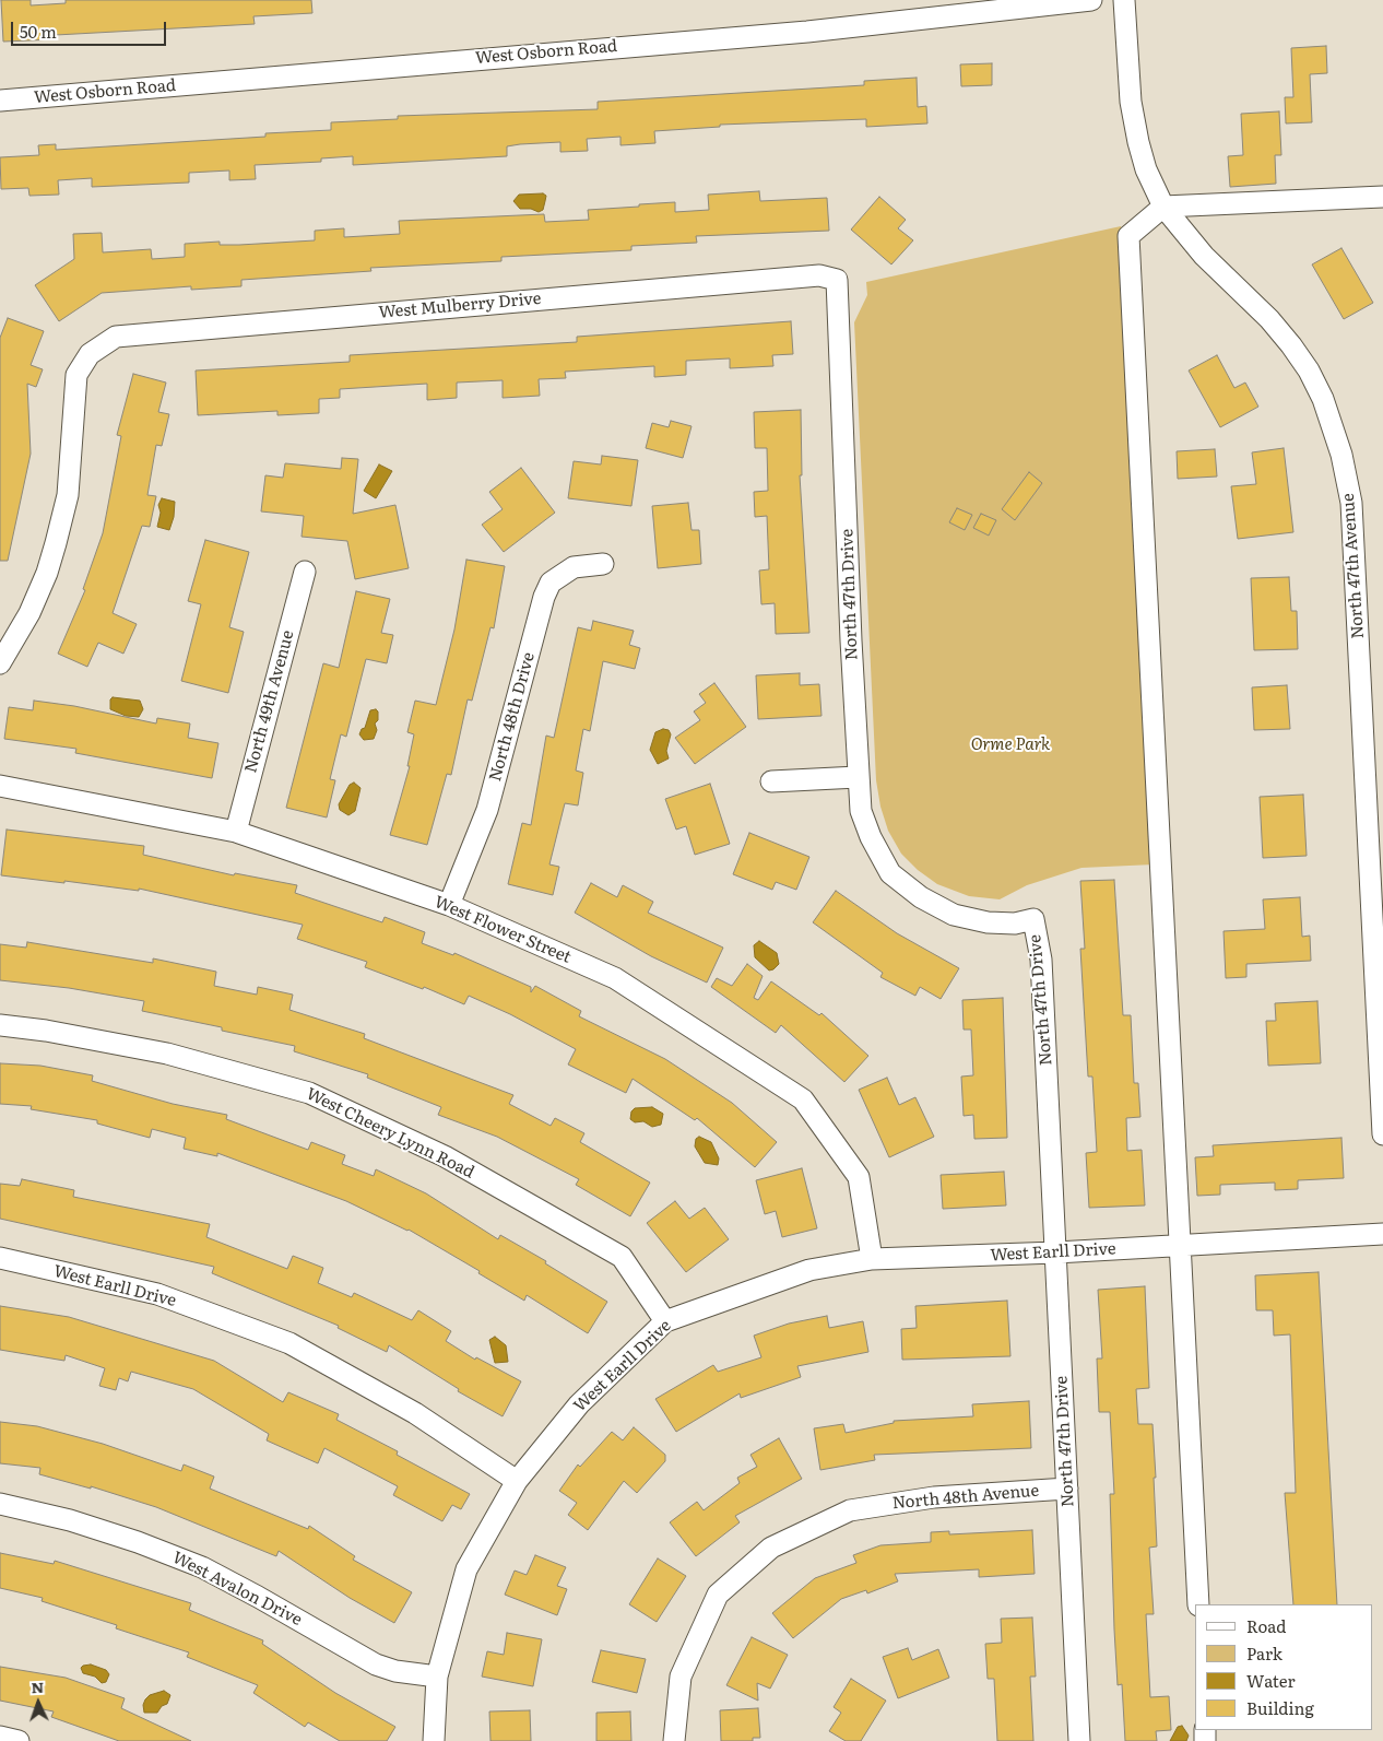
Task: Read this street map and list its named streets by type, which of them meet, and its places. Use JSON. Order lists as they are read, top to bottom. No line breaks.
{"streets":{"street":["West Osborn Road","West Mulberry Drive","North 47th Avenue","North 47th Drive","North 49th Avenue","North 48th Drive","West Flower Street","West Cheery Lynn Road","West Earll Drive","North 48th Avenue","West Avalon Drive"]},"crossings":[["West Mulberry Drive","North 47th Drive"],["North 47th Drive","West Earll Drive"],["North 47th Drive","North 48th Avenue"],["North 49th Avenue","West Flower Street"],["North 48th Drive","West Flower Street"],["West Flower Street","West Earll Drive"],["West Cheery Lynn Road","West Earll Drive"]],"parks":["Orme Park"],"legend":["Road","Park","Water","Building"],"scale_bar":"50 m","north":"top"}
